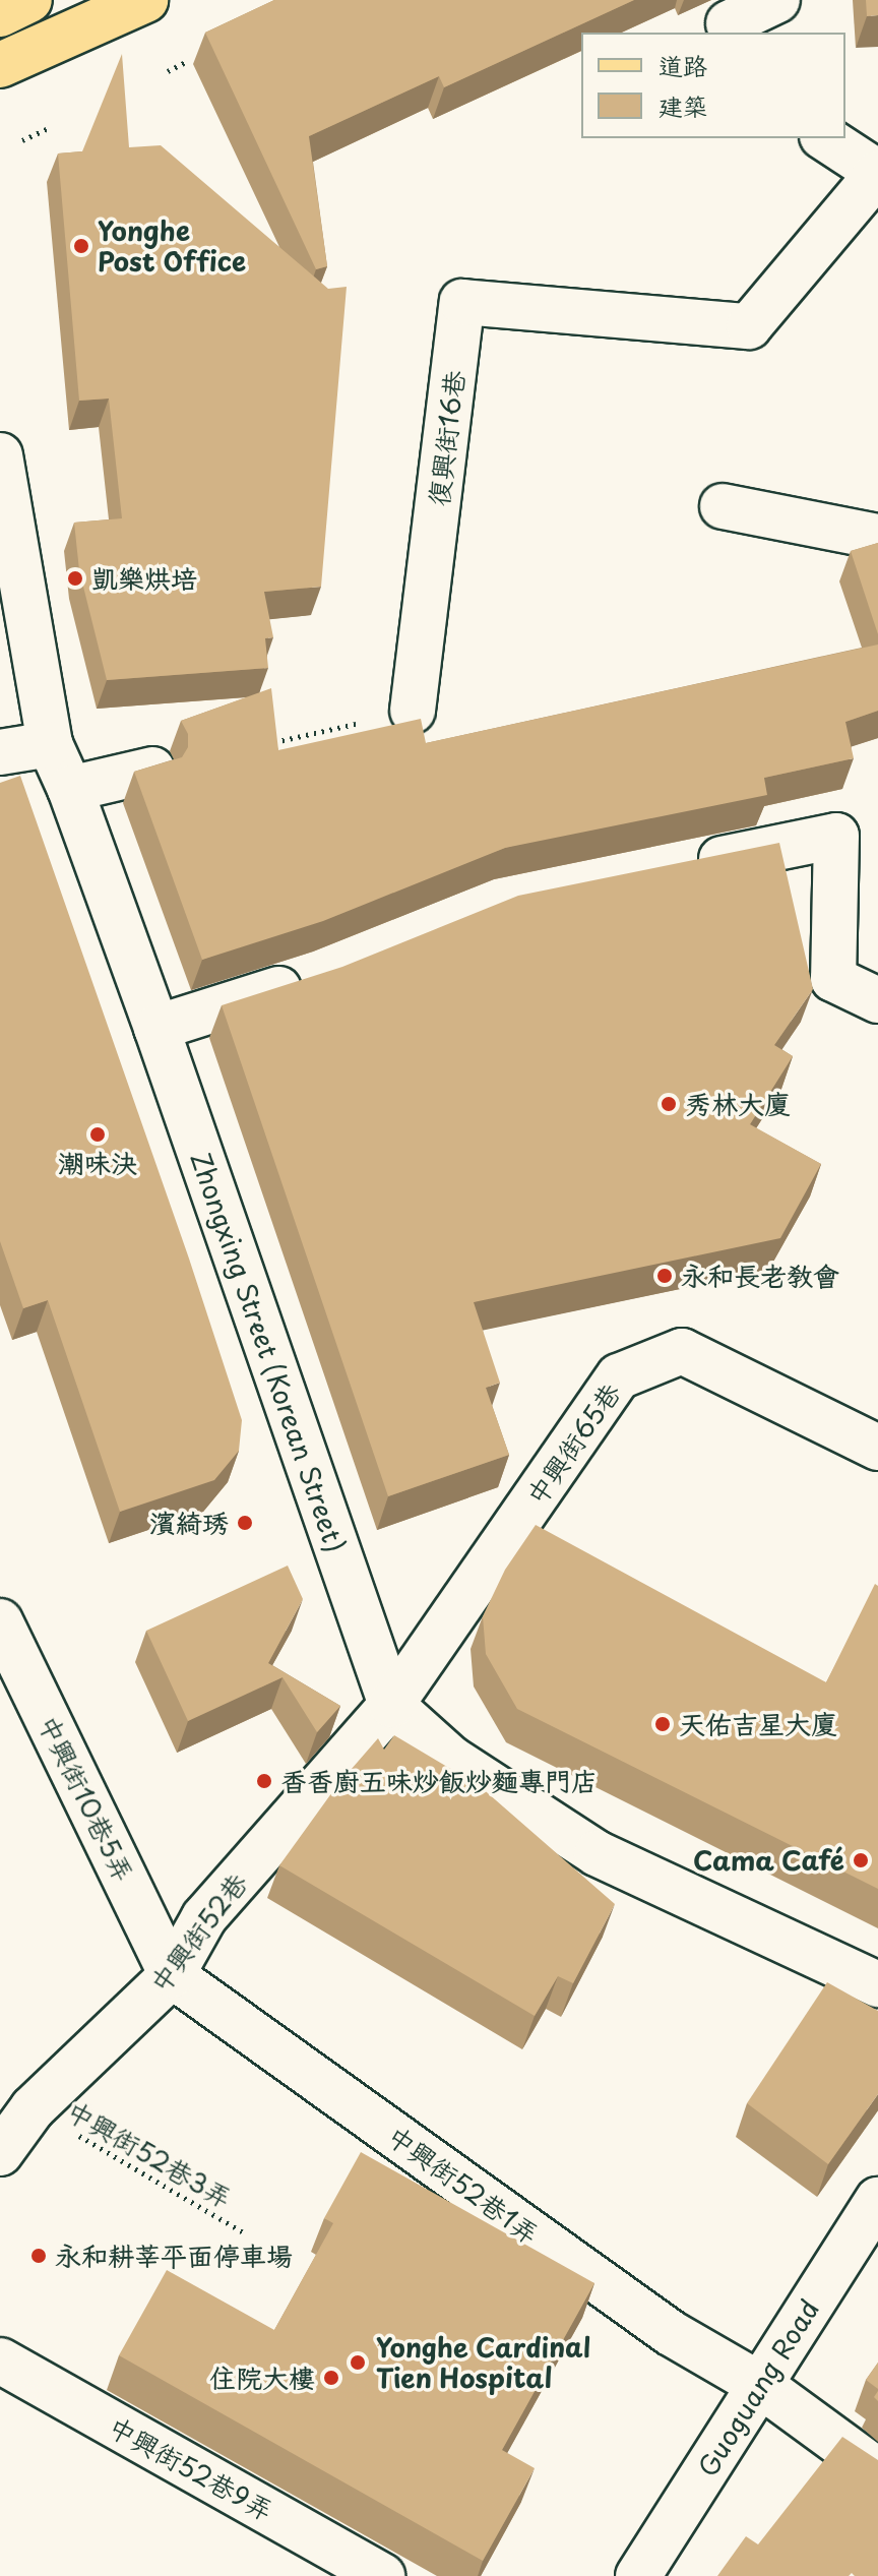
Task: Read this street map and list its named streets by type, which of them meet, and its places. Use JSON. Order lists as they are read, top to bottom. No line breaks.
{"streets":{"street":["復興街16巷","Zhongxing Street (Korean Street)","中興街65巷","中興街10巷5弄","中興街52巷","中興街52巷1弄","Guoguang Road","中興街52巷9弄"],"path":["中興街52巷3弄"]},"crossings":[["Zhongxing Street (Korean Street)","中興街65巷"],["Zhongxing Street (Korean Street)","中興街52巷"],["中興街65巷","中興街52巷"],["中興街10巷5弄","中興街52巷"],["中興街10巷5弄","中興街52巷1弄"],["中興街52巷","中興街52巷3弄"],["中興街52巷","中興街52巷1弄"],["中興街52巷1弄","Guoguang Road"]],"places":["Yonghe Post Office","凱樂烘培","秀林大廈","潮味決","永和長老教會","濱綺琇","天佑吉星大廈","香香廚五味炒飯炒麵專門店","Cama Café","永和耕莘平面停車場","Yonghe Cardinal Tien Hospital","住院大樓"],"legend":["道路","建築"]}
